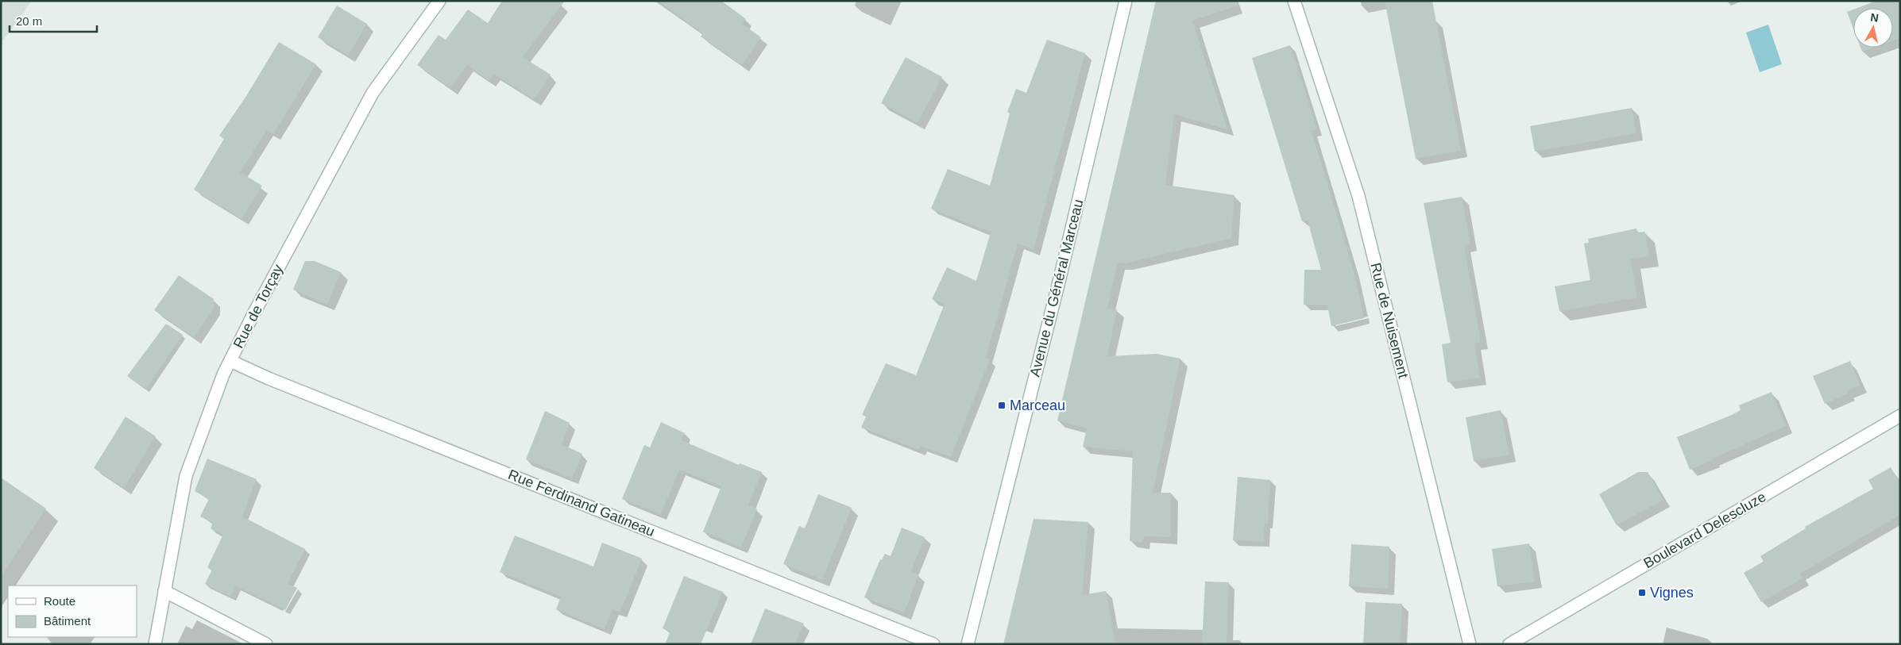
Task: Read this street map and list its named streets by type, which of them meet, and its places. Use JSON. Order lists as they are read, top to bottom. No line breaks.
{"streets":{"street":["Avenue du Général Marceau","Rue de Torçay","Rue de Nuisement","Rue Ferdinand Gatineau","Boulevard Delescluze"]},"crossings":[["Rue de Torçay","Rue Ferdinand Gatineau"]],"places":{"transit":["Marceau","Vignes"]},"legend":["Route","Bâtiment"],"scale_bar":"20 m","north":"top"}
